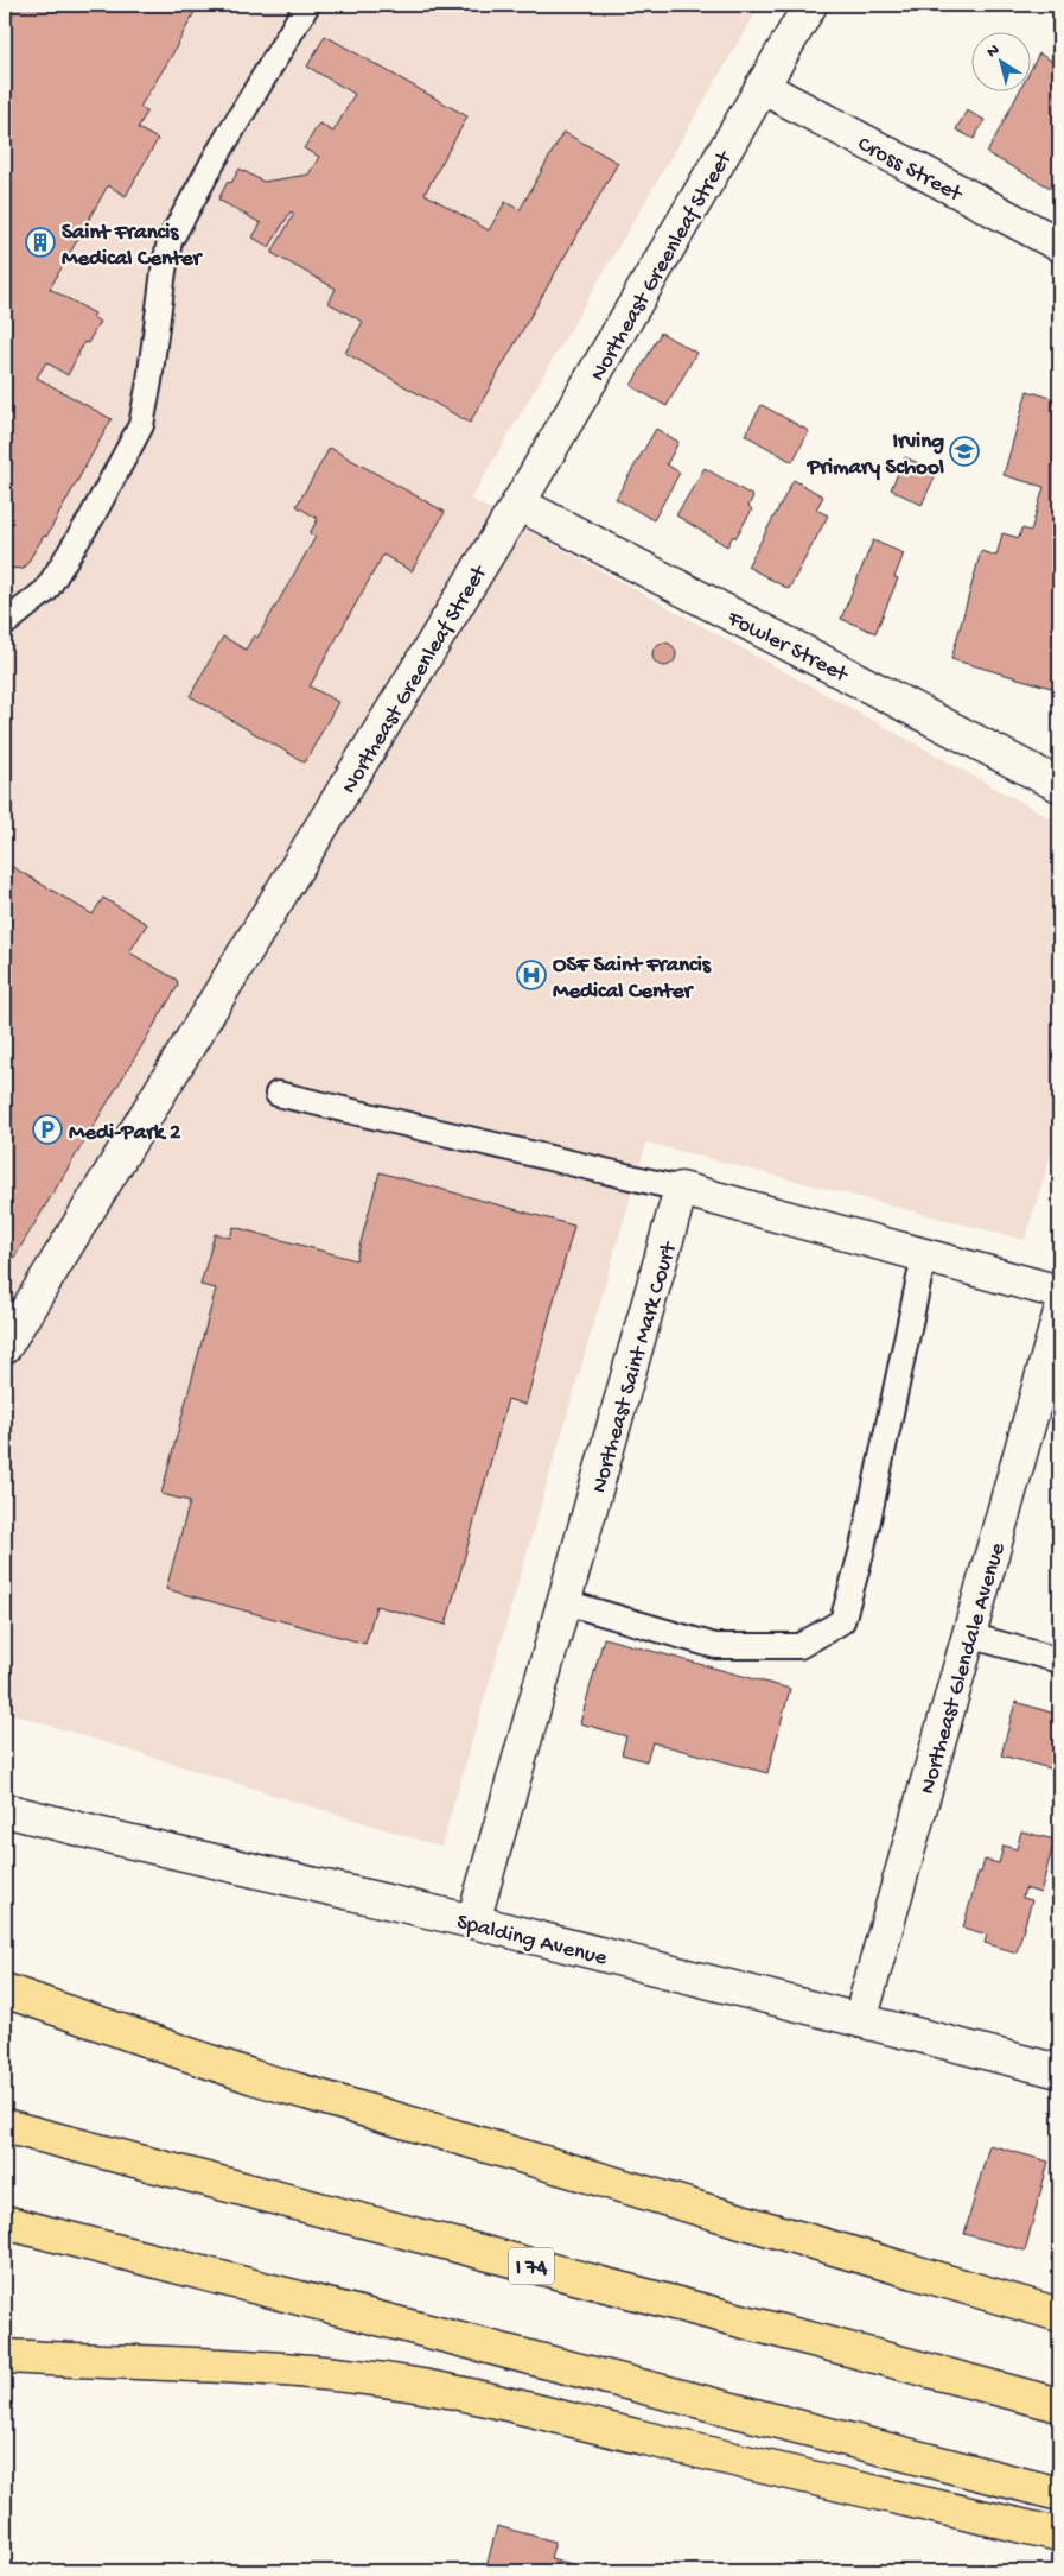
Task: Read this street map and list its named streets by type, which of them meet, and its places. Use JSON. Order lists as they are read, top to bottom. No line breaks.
{"streets":{"highway":["I 74"],"street":["Cross Street","Northeast Greenleaf Street","Fowler Street","Northeast Saint Mark Court","Northeast Glendale Avenue","Spalding Avenue"]},"crossings":[["Cross Street","Northeast Greenleaf Street"],["Northeast Greenleaf Street","Fowler Street"],["Northeast Saint Mark Court","Spalding Avenue"],["Northeast Glendale Avenue","Spalding Avenue"]],"places":{"building":["Saint Francis Medical Center"],"school or university":["Irving Primary School"],"hospital":["OSF Saint Francis Medical Center"],"parking":["Medi-Park 2"]},"north":"top left"}
